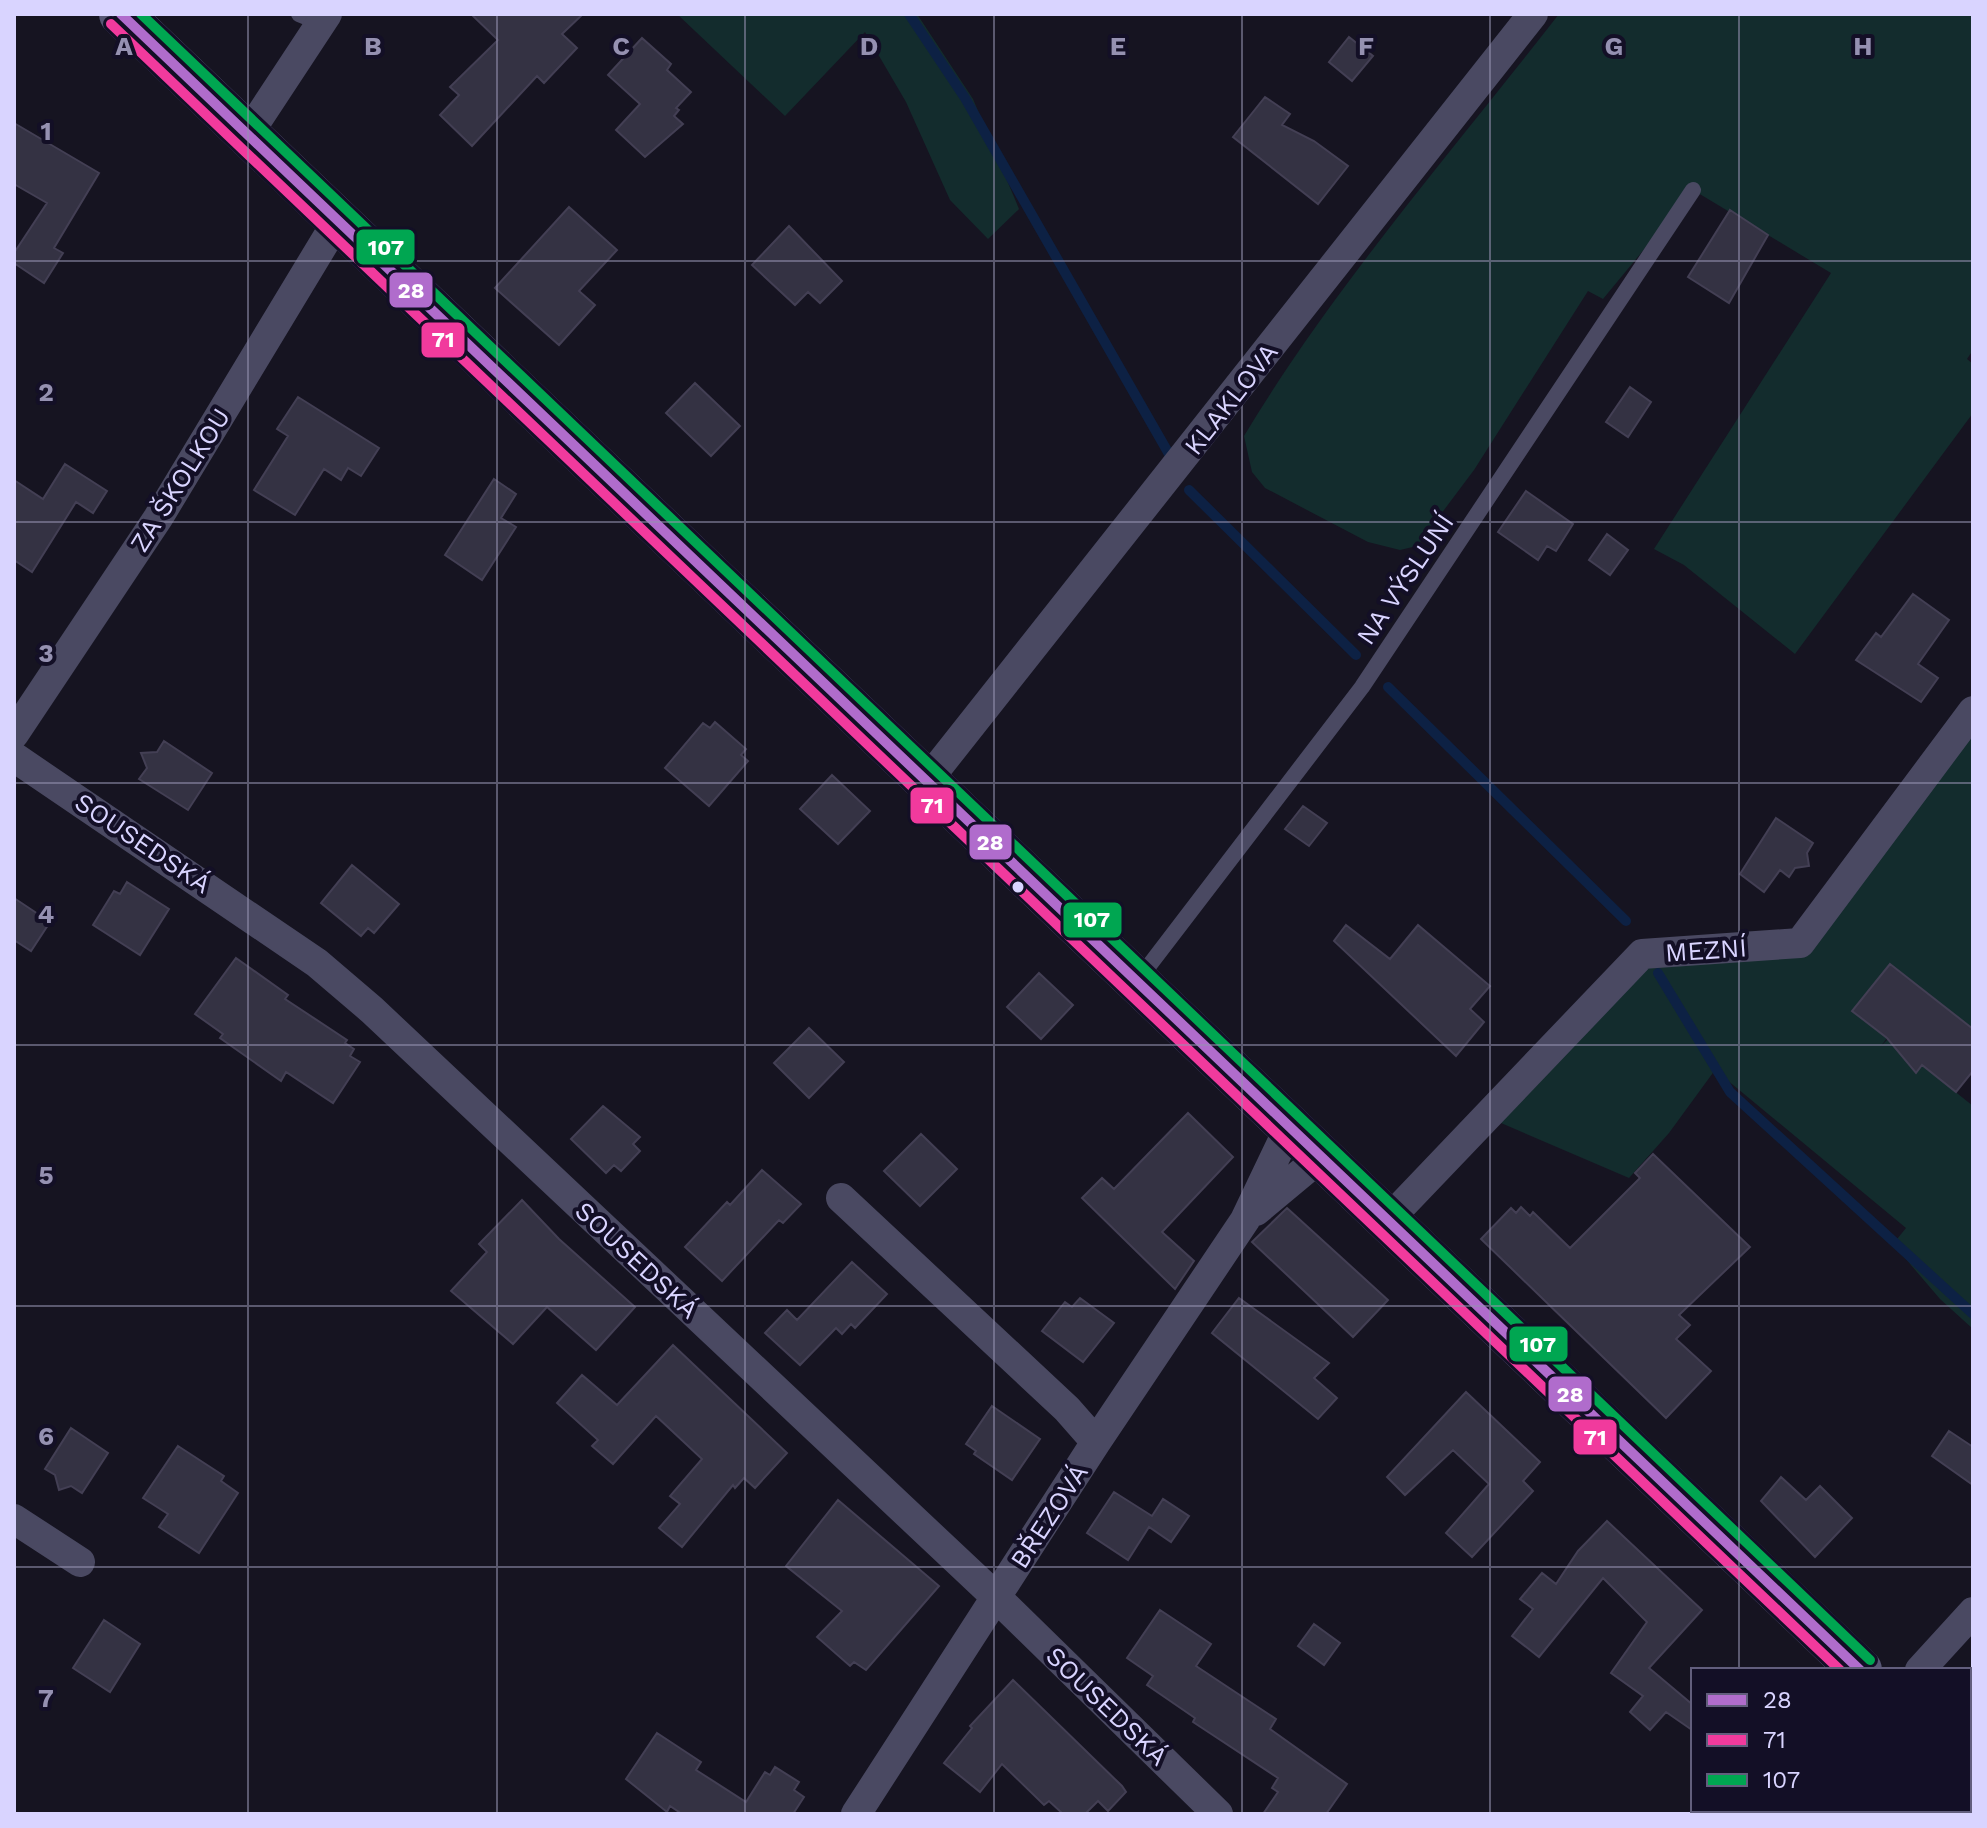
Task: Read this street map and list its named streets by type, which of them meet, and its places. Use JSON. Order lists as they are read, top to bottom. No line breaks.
{"streets":{"street":["KLAKLOVA","ZA ŠKOLKOU","SOUSEDSKÁ","MEZNÍ","BŘEZOVÁ"],"lane":["NA VÝSLUNÍ"]},"crossings":[["SOUSEDSKÁ","BŘEZOVÁ"]],"lines":["transit line 28","transit line 107","transit line 71"],"legend":["28","71","107"],"grid":{"columns":["A","B","C","D","E","F","G","H"],"rows":["1","2","3","4","5","6","7"]}}
